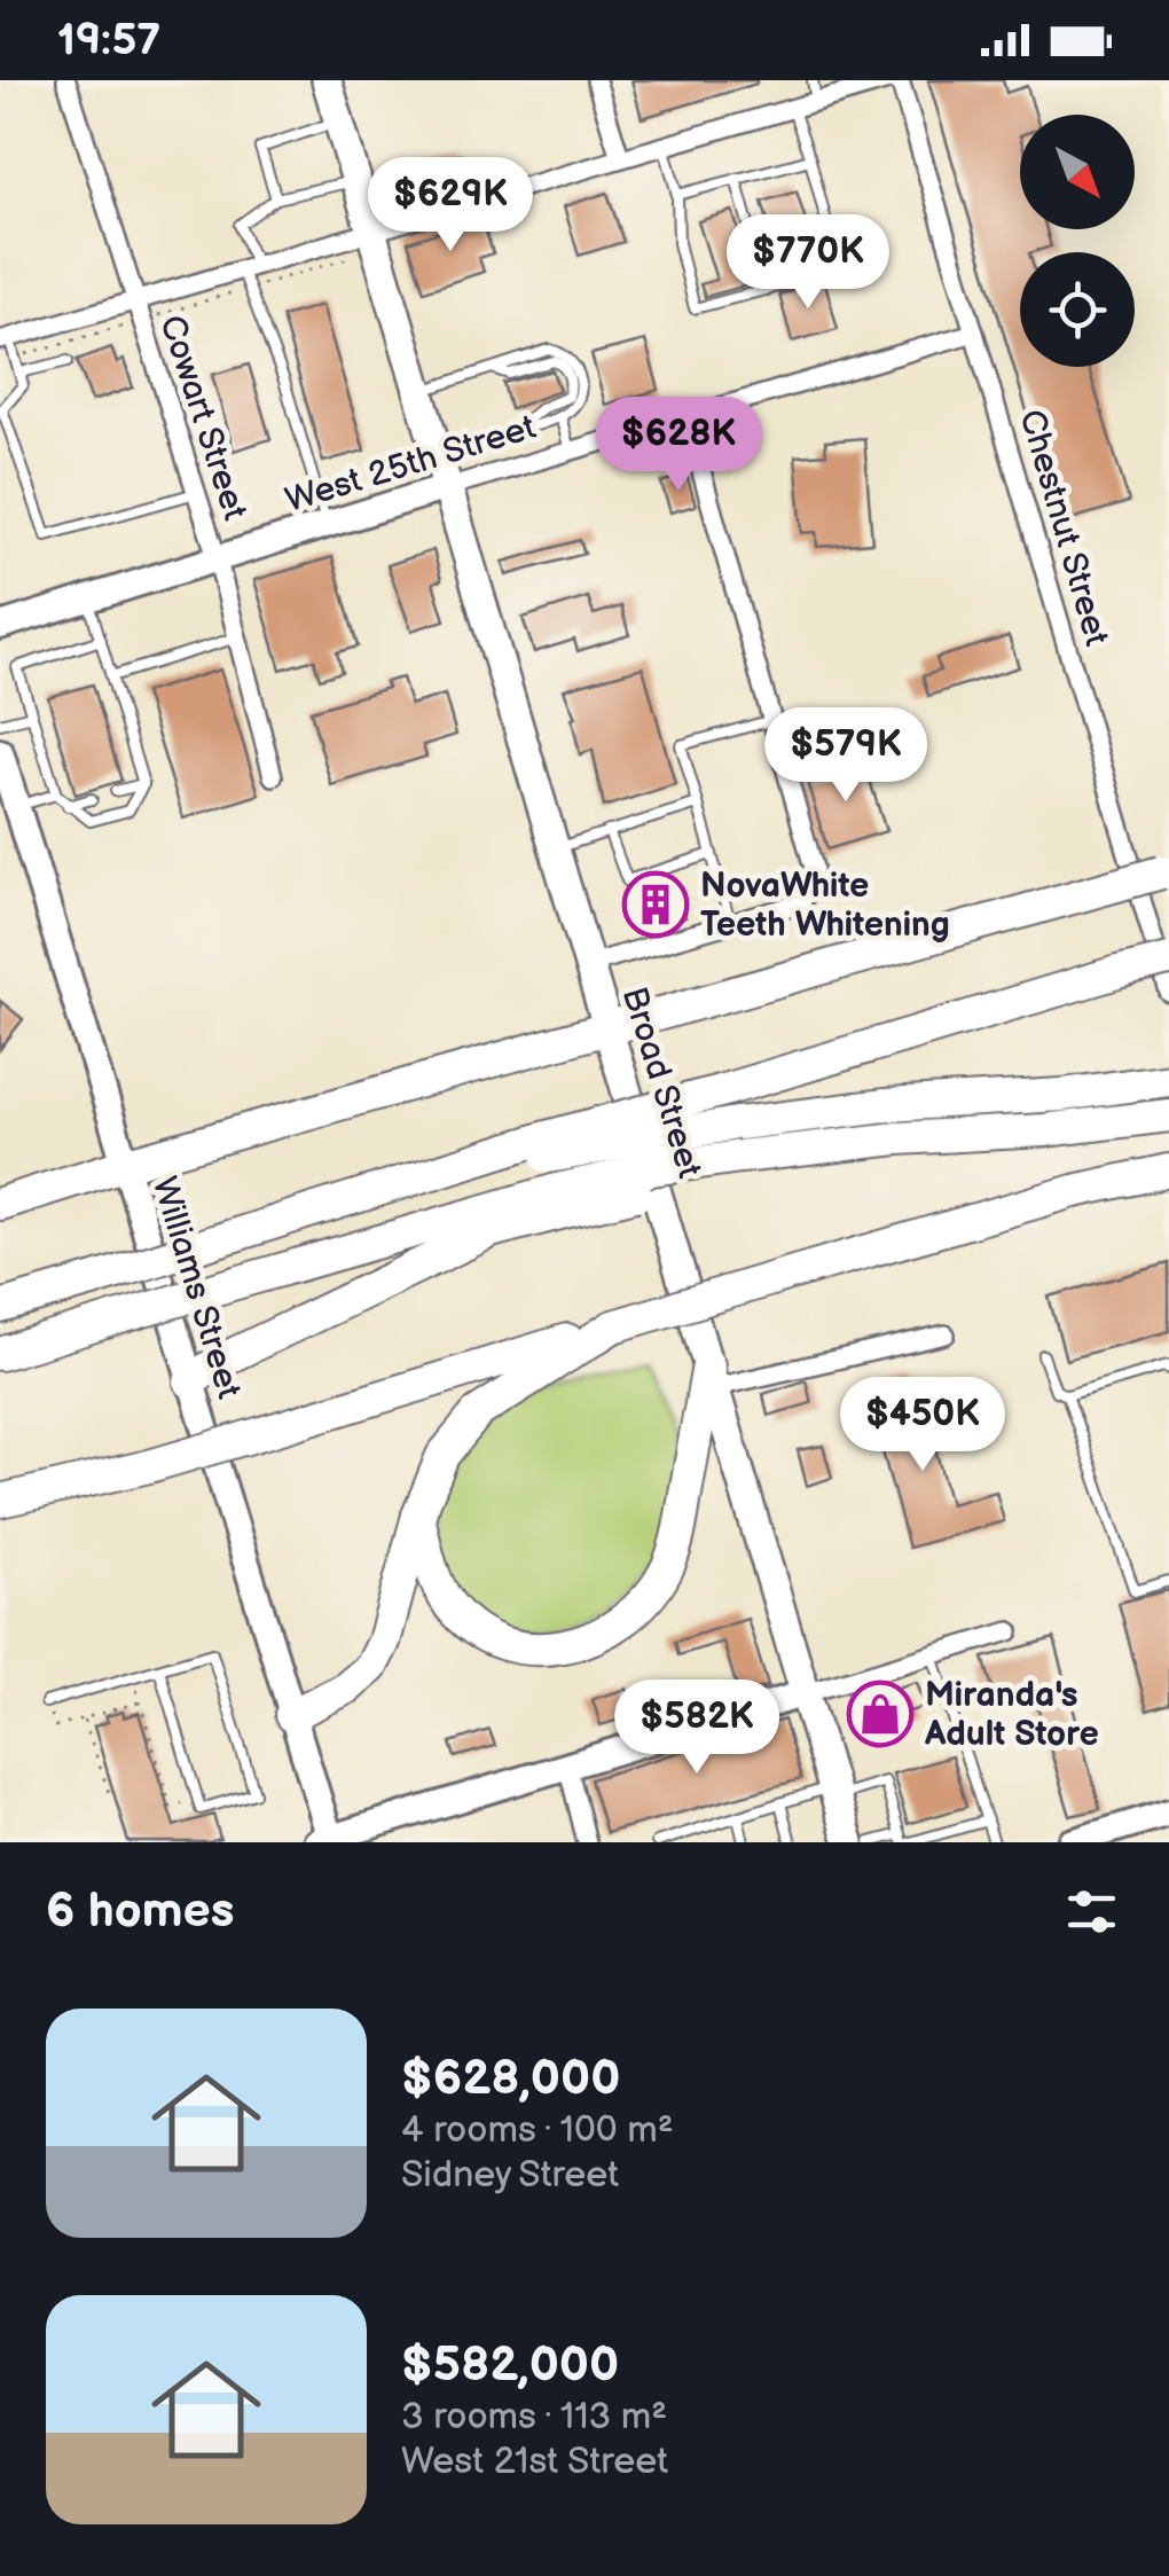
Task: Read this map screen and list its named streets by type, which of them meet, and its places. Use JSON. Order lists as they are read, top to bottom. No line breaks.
{"streets":{"main road":["Broad Street"],"street":["Cowart Street","West 25th Street","Chestnut Street","Williams Street"]},"crossings":[["Cowart Street","West 25th Street"],["West 25th Street","Chestnut Street"],["West 25th Street","Broad Street"]],"places":{"building":["NovaWhite Teeth Whitening"],"shop":["Miranda's Adult Store"]},"north":"bottom right","page":{"status":"19:57","price":["$629K","$770K","$628K","$579K","$450K","$582K"],"heading":"6 homes","list":[{"name":"$628,000","note":"4 rooms · 100 m² · Sidney Street"},{"name":"$582,000","note":"3 rooms · 113 m² · West 21st Street"}]}}
